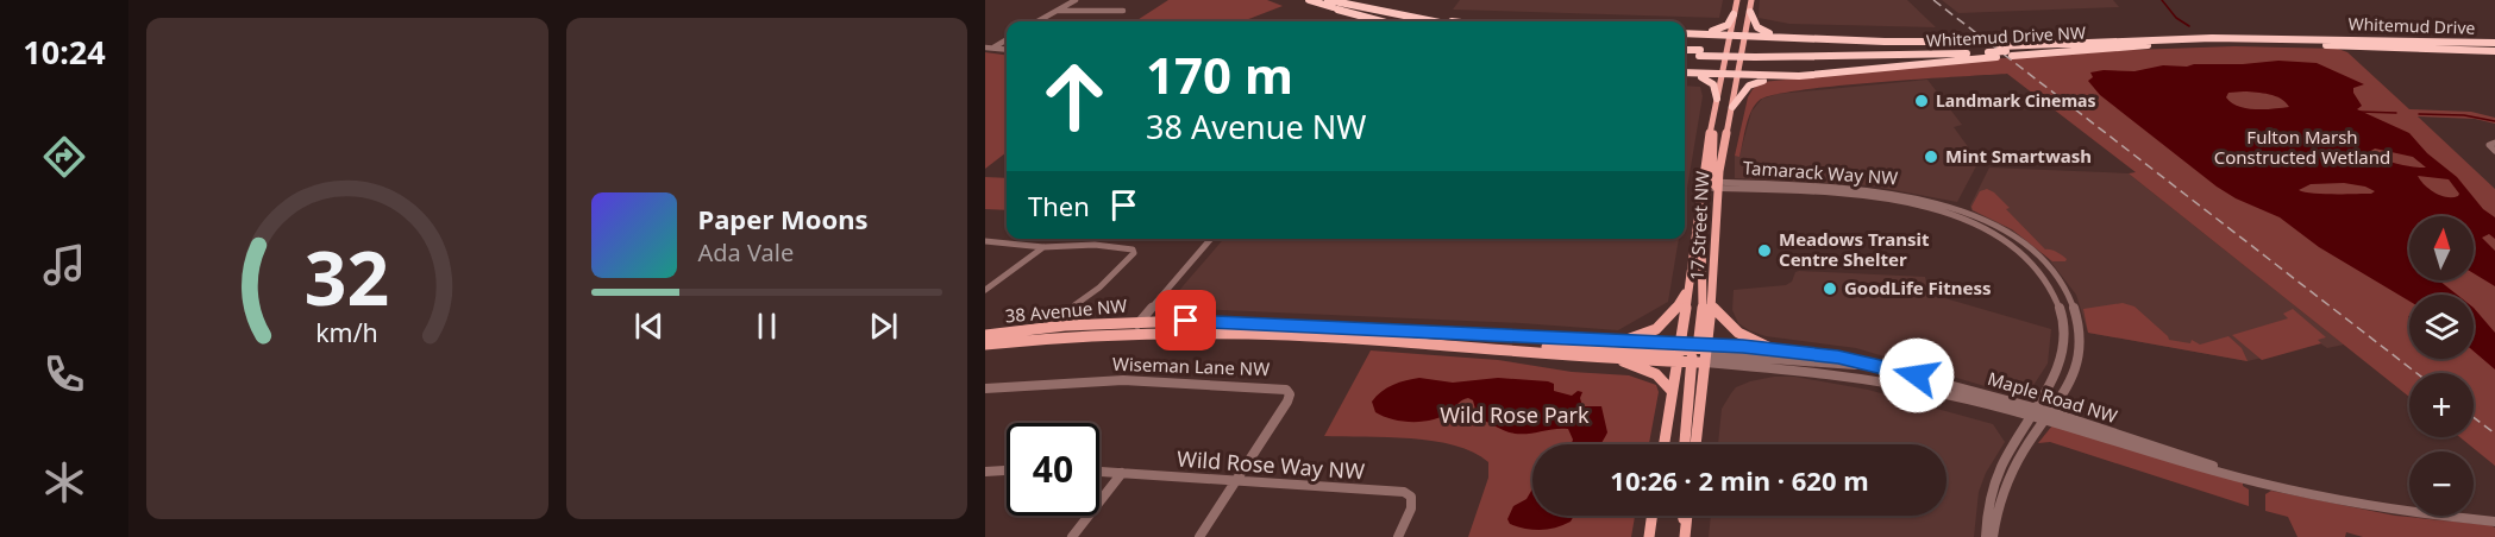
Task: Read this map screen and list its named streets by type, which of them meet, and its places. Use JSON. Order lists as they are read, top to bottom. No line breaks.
{"streets":{"highway":["Whitemud Drive","Whitemud Drive NW"],"main road":["17 Street NW","38 Avenue NW"],"street":["Tamarack Way NW","Wiseman Lane NW","Maple Road NW","Wild Rose Way NW"]},"crossings":[["Whitemud Drive","Whitemud Drive NW"],["Tamarack Way NW","17 Street NW"],["Tamarack Way NW","Maple Road NW"],["17 Street NW","38 Avenue NW"],["17 Street NW","Maple Road NW"],["38 Avenue NW","Maple Road NW"],["Wiseman Lane NW","Wild Rose Way NW"]],"parks":["Fulton Marsh Constructed Wetland","Wild Rose Park"],"places":["Landmark Cinemas","Mint Smartwash","Meadows Transit Centre Shelter","GoodLife Fitness"],"north":"top","page":{"tabs":"10:24","turn":["170 m","38 Avenue NW"],"then":"Then","song":["Paper Moons","Ada Vale"],"map_buttons":["+","−"],"limit":"40","trip":"10:26 · 2 min · 620 m","gauge":["32","km/h"]}}
